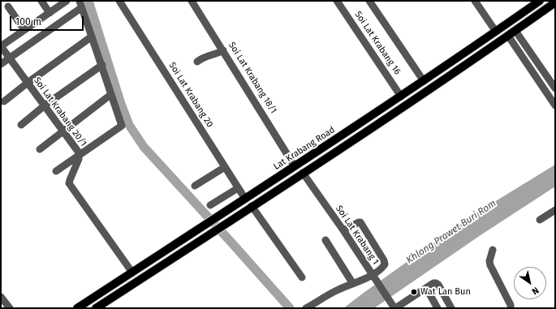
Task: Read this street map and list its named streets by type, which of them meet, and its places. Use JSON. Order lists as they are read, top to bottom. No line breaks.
{"streets":{"main road":["Lat Krabang Road"],"street":["Soi Lat Krabang 16","Soi Lat Krabang 18/1","Soi Lat Krabang 20","Soi Lat Krabang 20/1","Soi Lat Krabang 1"]},"crossings":[["Soi Lat Krabang 16","Lat Krabang Road"],["Soi Lat Krabang 18/1","Lat Krabang Road"],["Soi Lat Krabang 20","Lat Krabang Road"],["Soi Lat Krabang 20/1","Lat Krabang Road"]],"water":["Khlong Prawet Buri Rom"],"places":["Wat Lan Bun"],"scale_bar":"100 m","north":"bottom right"}
